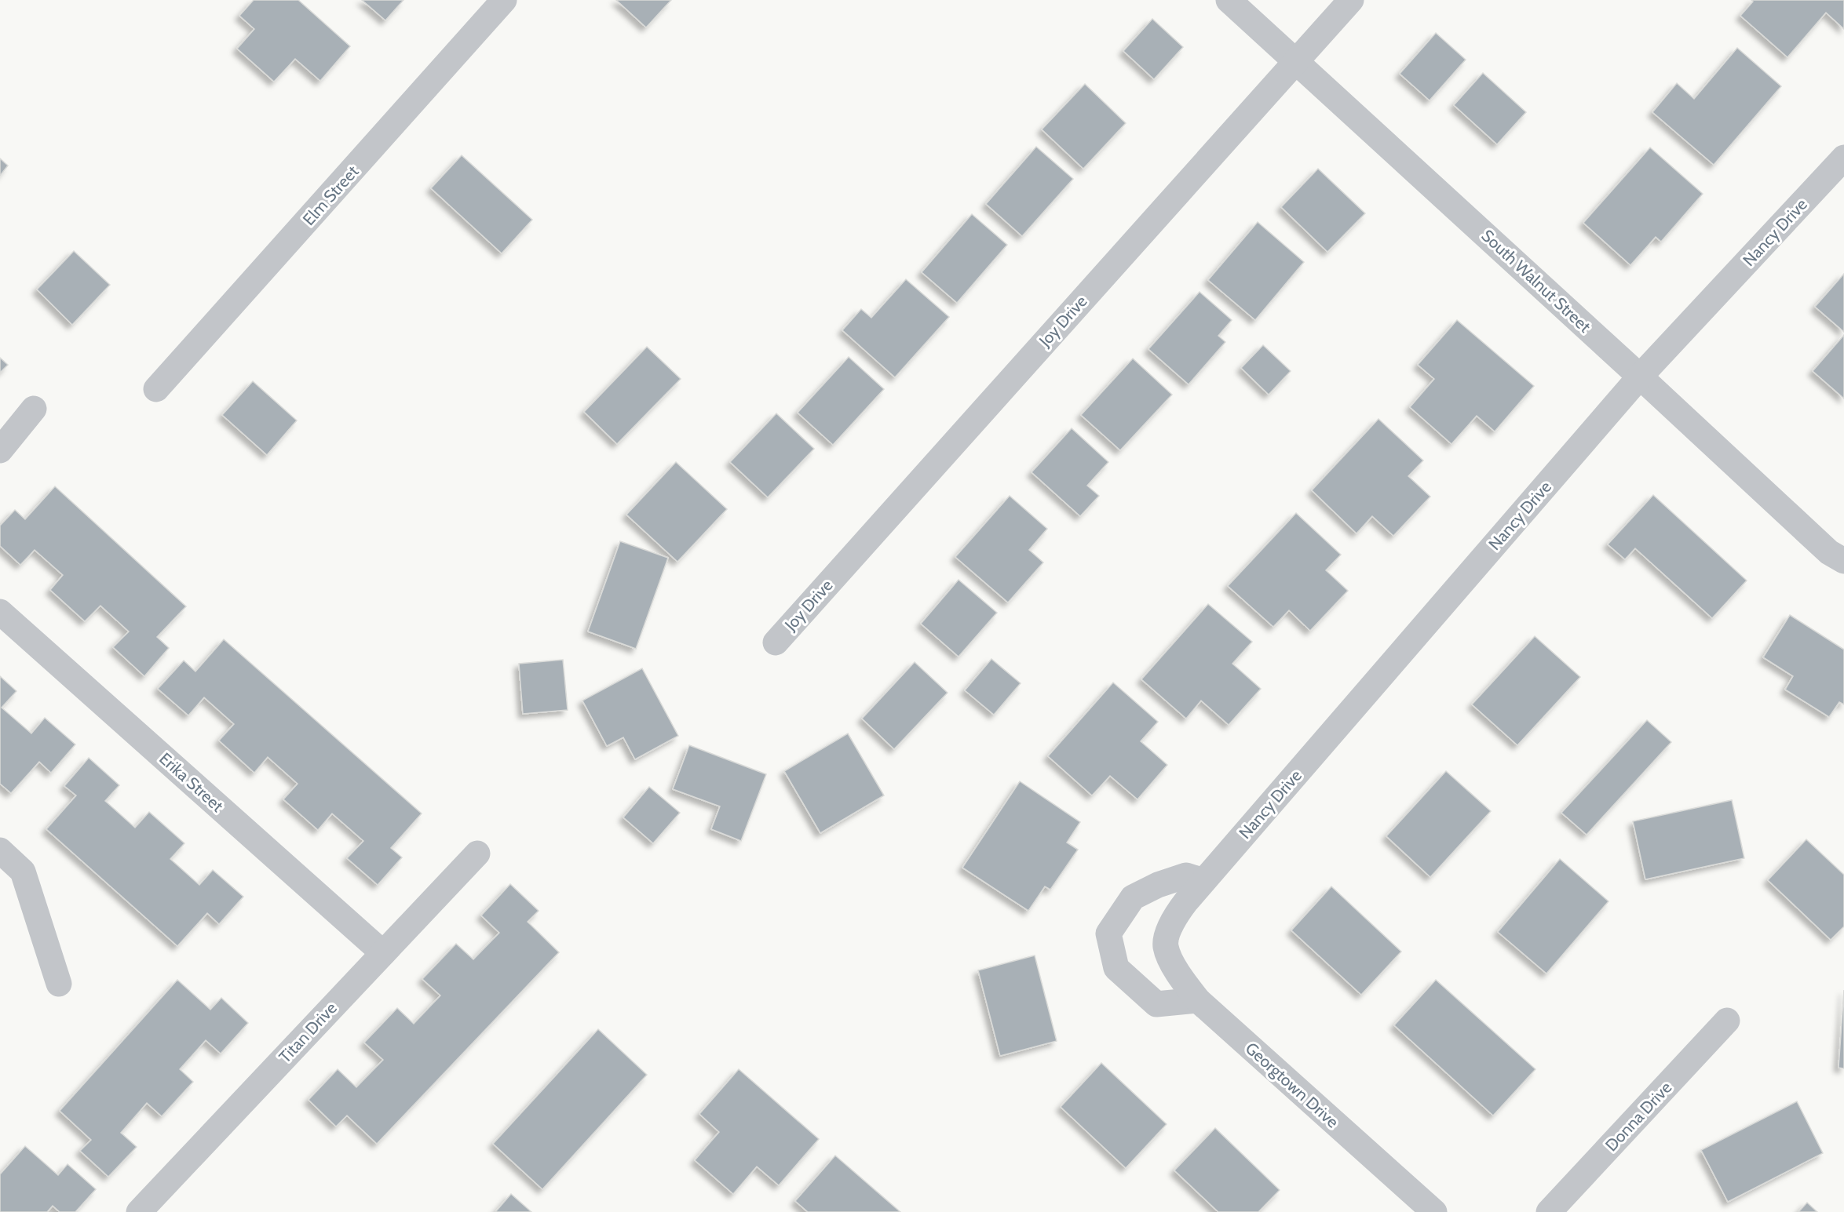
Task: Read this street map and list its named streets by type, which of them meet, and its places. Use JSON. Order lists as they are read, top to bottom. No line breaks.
{"streets":{"street":["Elm Street","Nancy Drive","South Walnut Street","Joy Drive","Erika Street","Titan Drive","Georgtown Drive","Donna Drive"]},"crossings":[["Nancy Drive","South Walnut Street"],["Nancy Drive","Georgtown Drive"],["South Walnut Street","Joy Drive"],["Erika Street","Titan Drive"]]}
